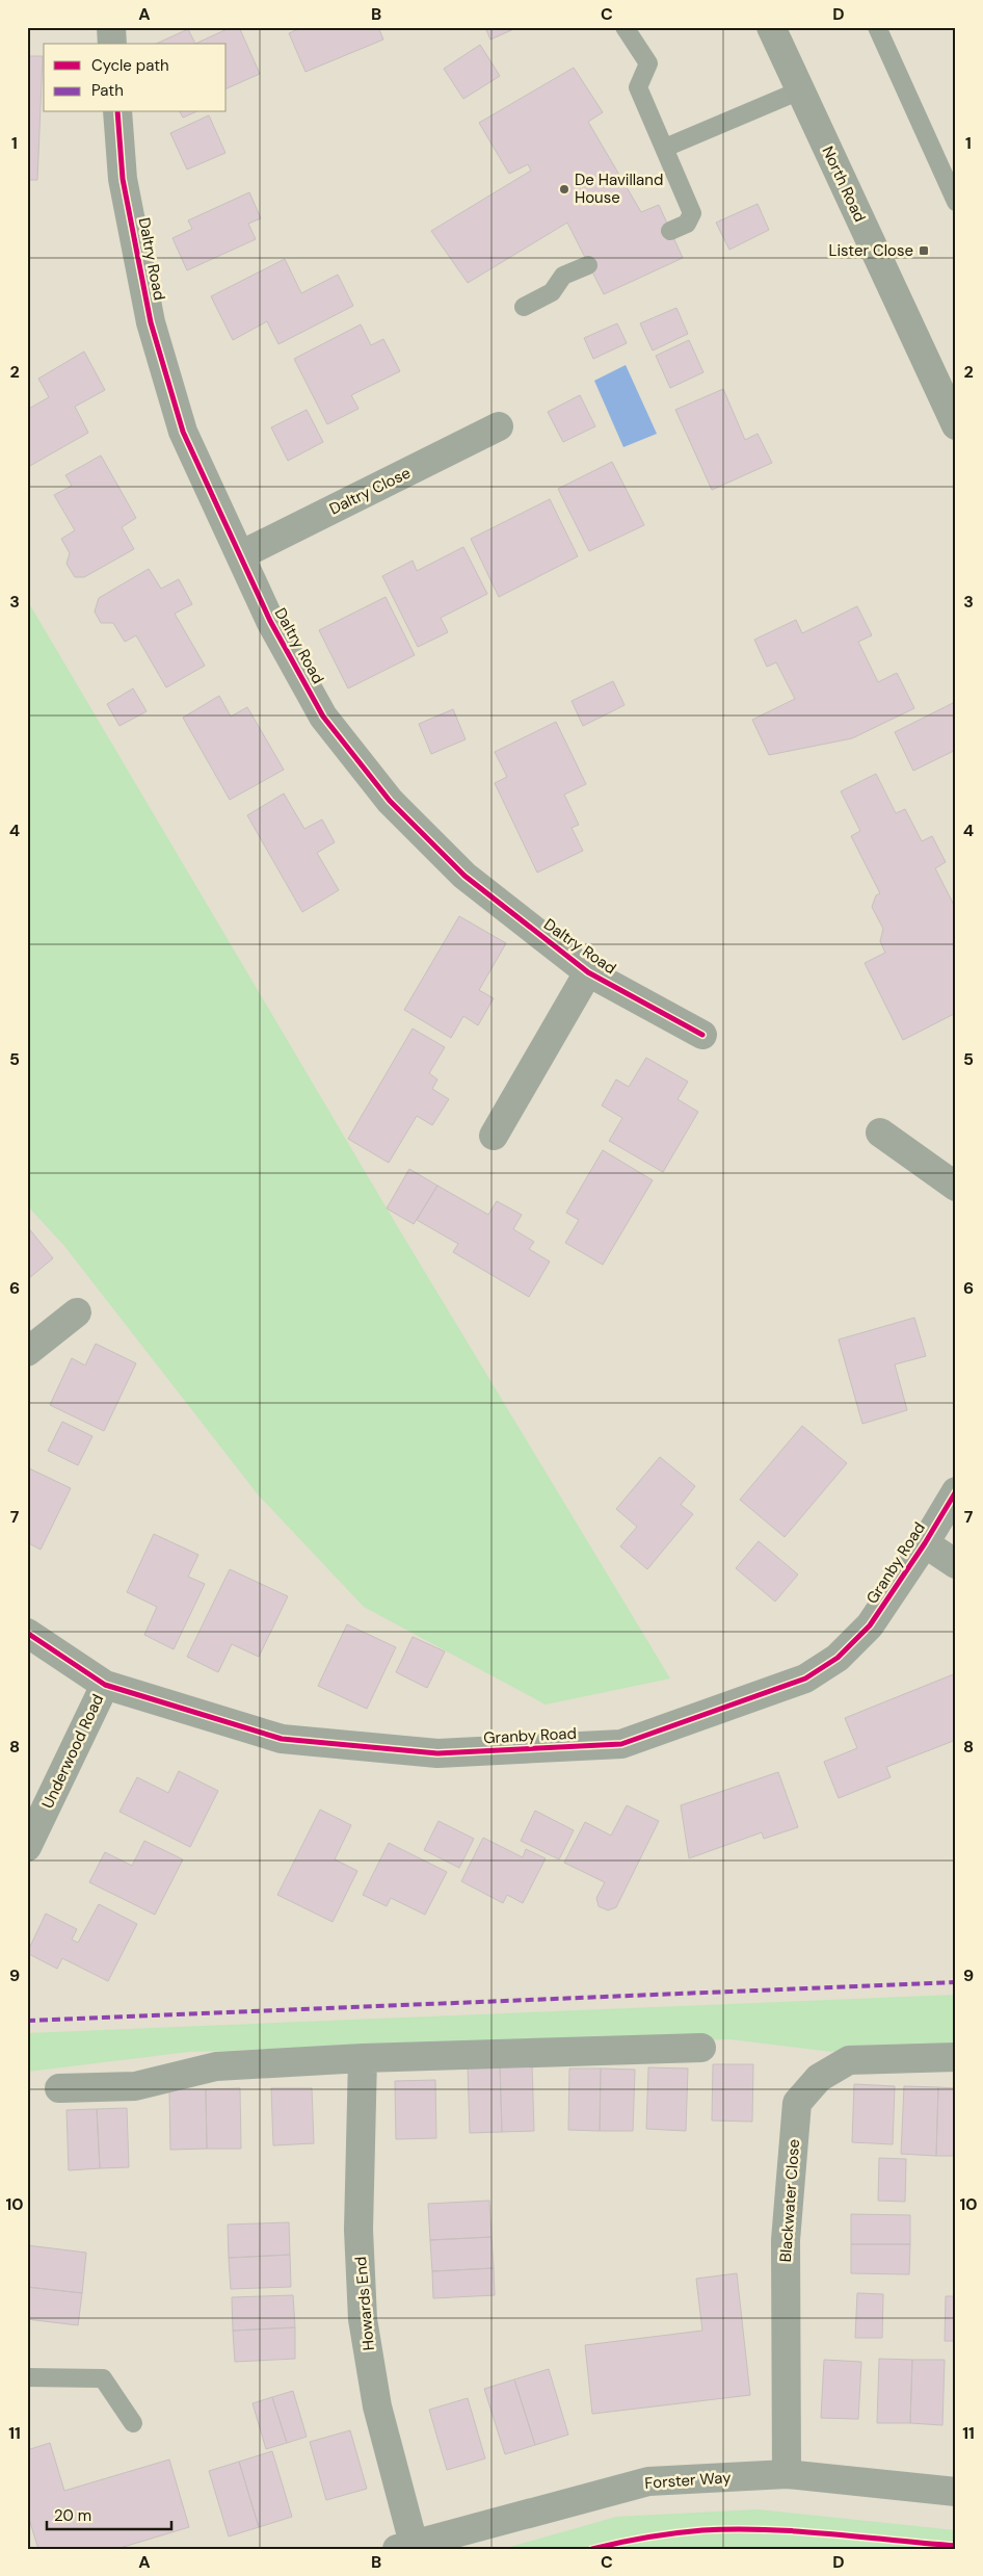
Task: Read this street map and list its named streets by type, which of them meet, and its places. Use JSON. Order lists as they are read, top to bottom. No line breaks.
{"streets":{"main road":["North Road"],"street":["Daltry Road","Daltry Close","Granby Road","Underwood Road","Blackwater Close","Howards End","Forster Way"]},"crossings":[["Daltry Road","Daltry Close"],["Granby Road","Underwood Road"],["Blackwater Close","Forster Way"],["Howards End","Forster Way"]],"places":{"other":["De Havilland House"],"transit":["Lister Close"]},"legend":["Cycle path","Path"],"scale_bar":"20 m","grid":{"columns":["A","B","C","D"],"rows":["1","2","3","4","5","6","7","8","9","10","11"]}}
